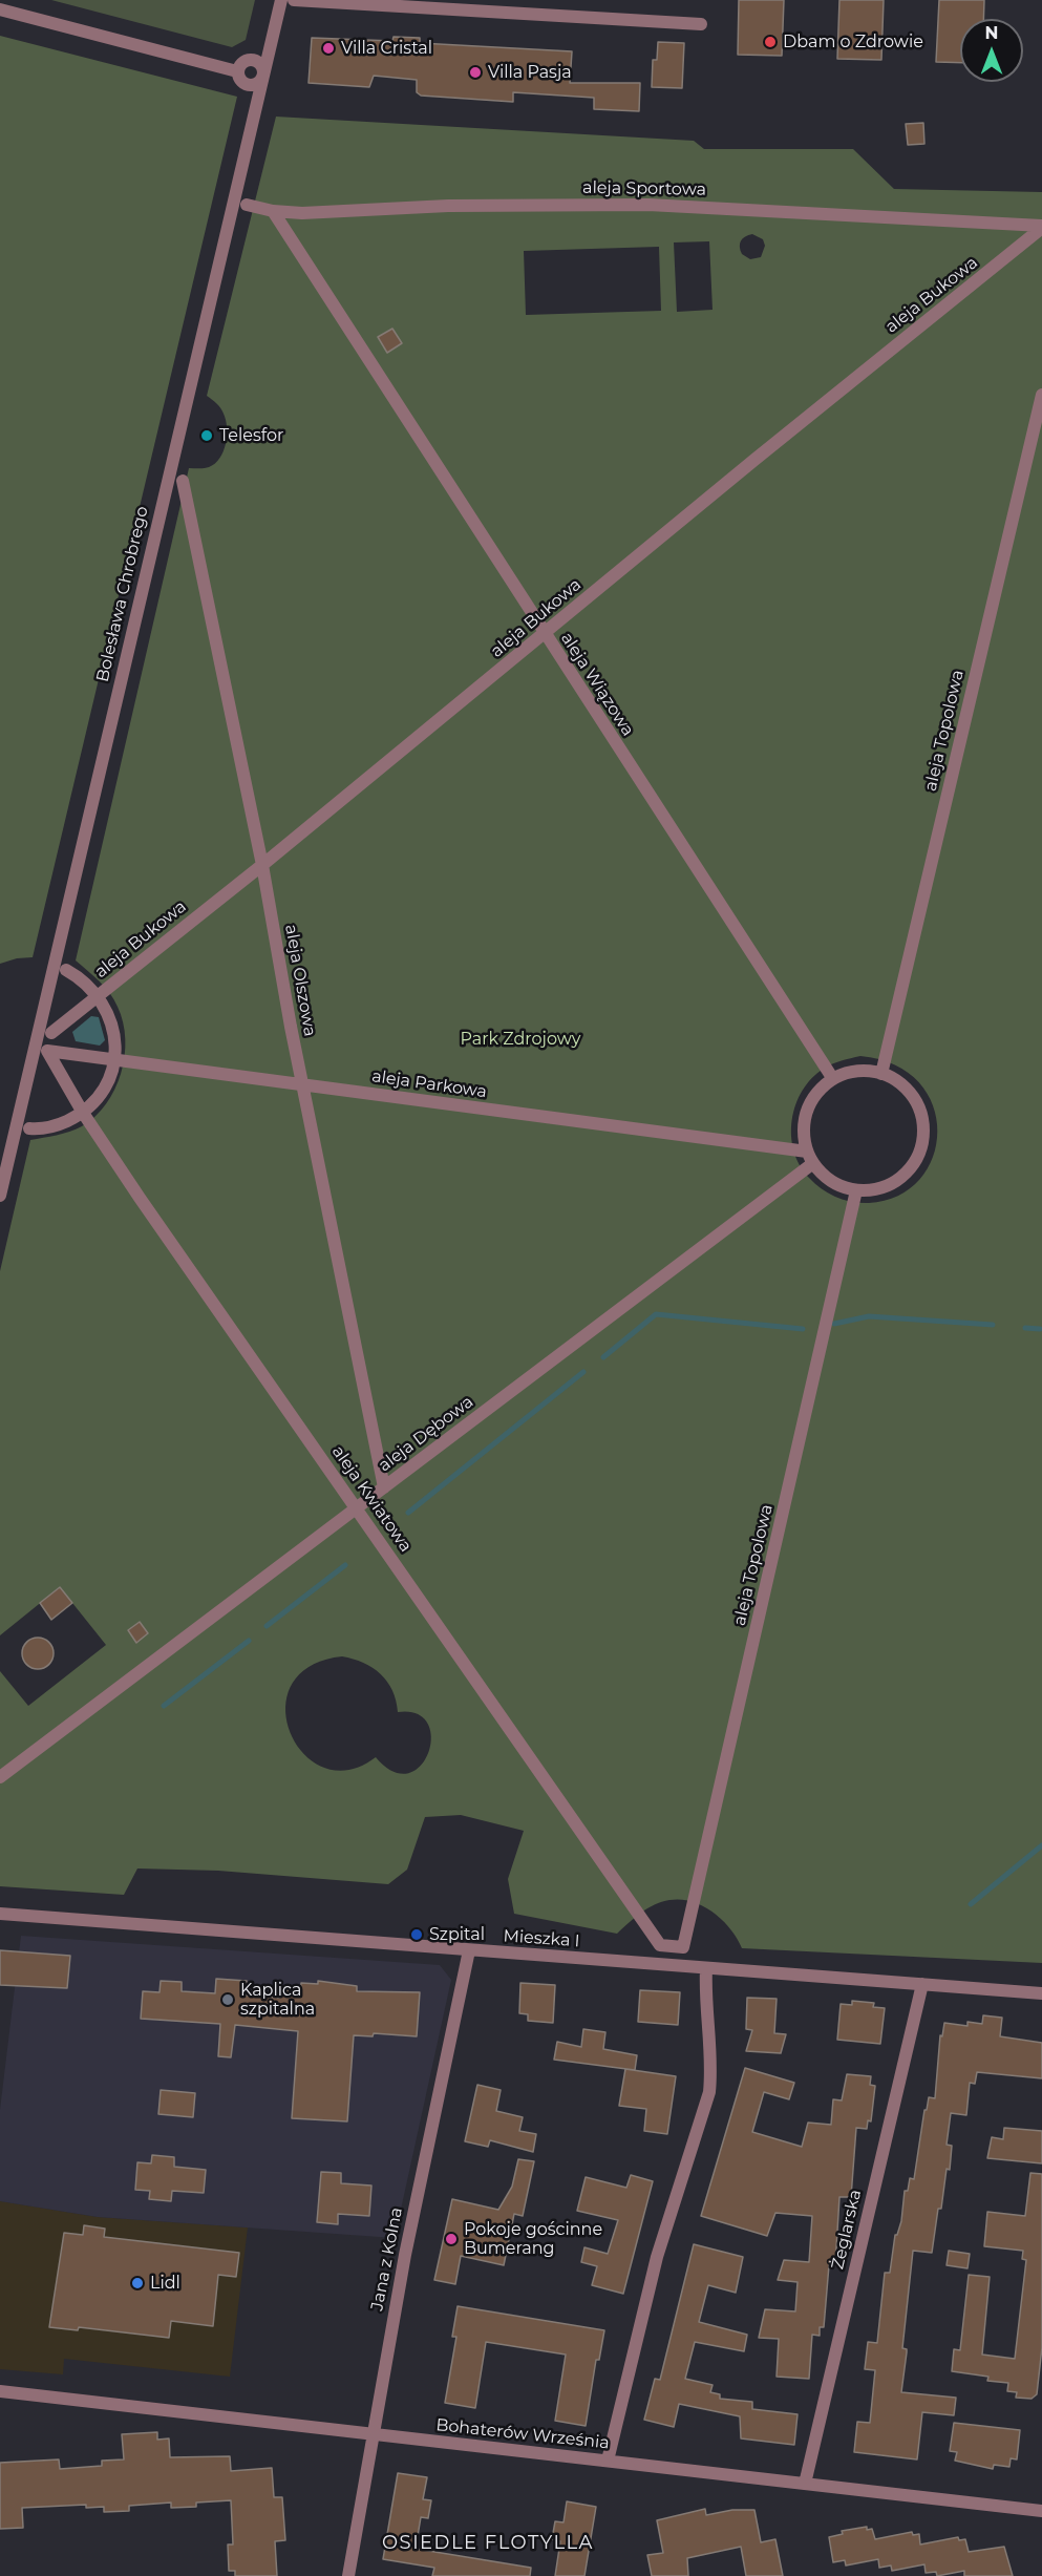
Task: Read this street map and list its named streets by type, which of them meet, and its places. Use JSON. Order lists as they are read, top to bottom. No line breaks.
{"streets":{"street":["aleja Sportowa","aleja Bukowa","Bolesława Chrobrego","aleja Wiązowa","aleja Topolowa","aleja Olszowa","aleja Parkowa","aleja Dębowa","aleja Kwiatowa","Mieszka I","Żeglarska","Jana z Kolna","Bohaterów Września"]},"crossings":[["aleja Sportowa","aleja Bukowa"],["aleja Sportowa","aleja Wiązowa"],["aleja Bukowa","aleja Wiązowa"],["aleja Bukowa","aleja Olszowa"],["aleja Wiązowa","aleja Topolowa"],["aleja Wiązowa","aleja Parkowa"],["aleja Wiązowa","aleja Dębowa"],["aleja Topolowa","aleja Parkowa"],["aleja Topolowa","aleja Dębowa"],["aleja Topolowa","aleja Kwiatowa"],["aleja Olszowa","aleja Parkowa"],["aleja Olszowa","aleja Dębowa"],["aleja Parkowa","aleja Dębowa"],["aleja Parkowa","aleja Kwiatowa"],["aleja Dębowa","aleja Kwiatowa"],["Mieszka I","Żeglarska"],["Mieszka I","Jana z Kolna"],["Żeglarska","Bohaterów Września"],["Jana z Kolna","Bohaterów Września"]],"districts":["OSIEDLE FLOTYLLA"],"parks":["Park Zdrojowy"],"places":["Dbam o Zdrowie","Villa Cristal","Villa Pasja","Telesfor","Szpital","Kaplica szpitalna","Pokoje gościnne Bumerang","Lidl"],"north":"top"}
